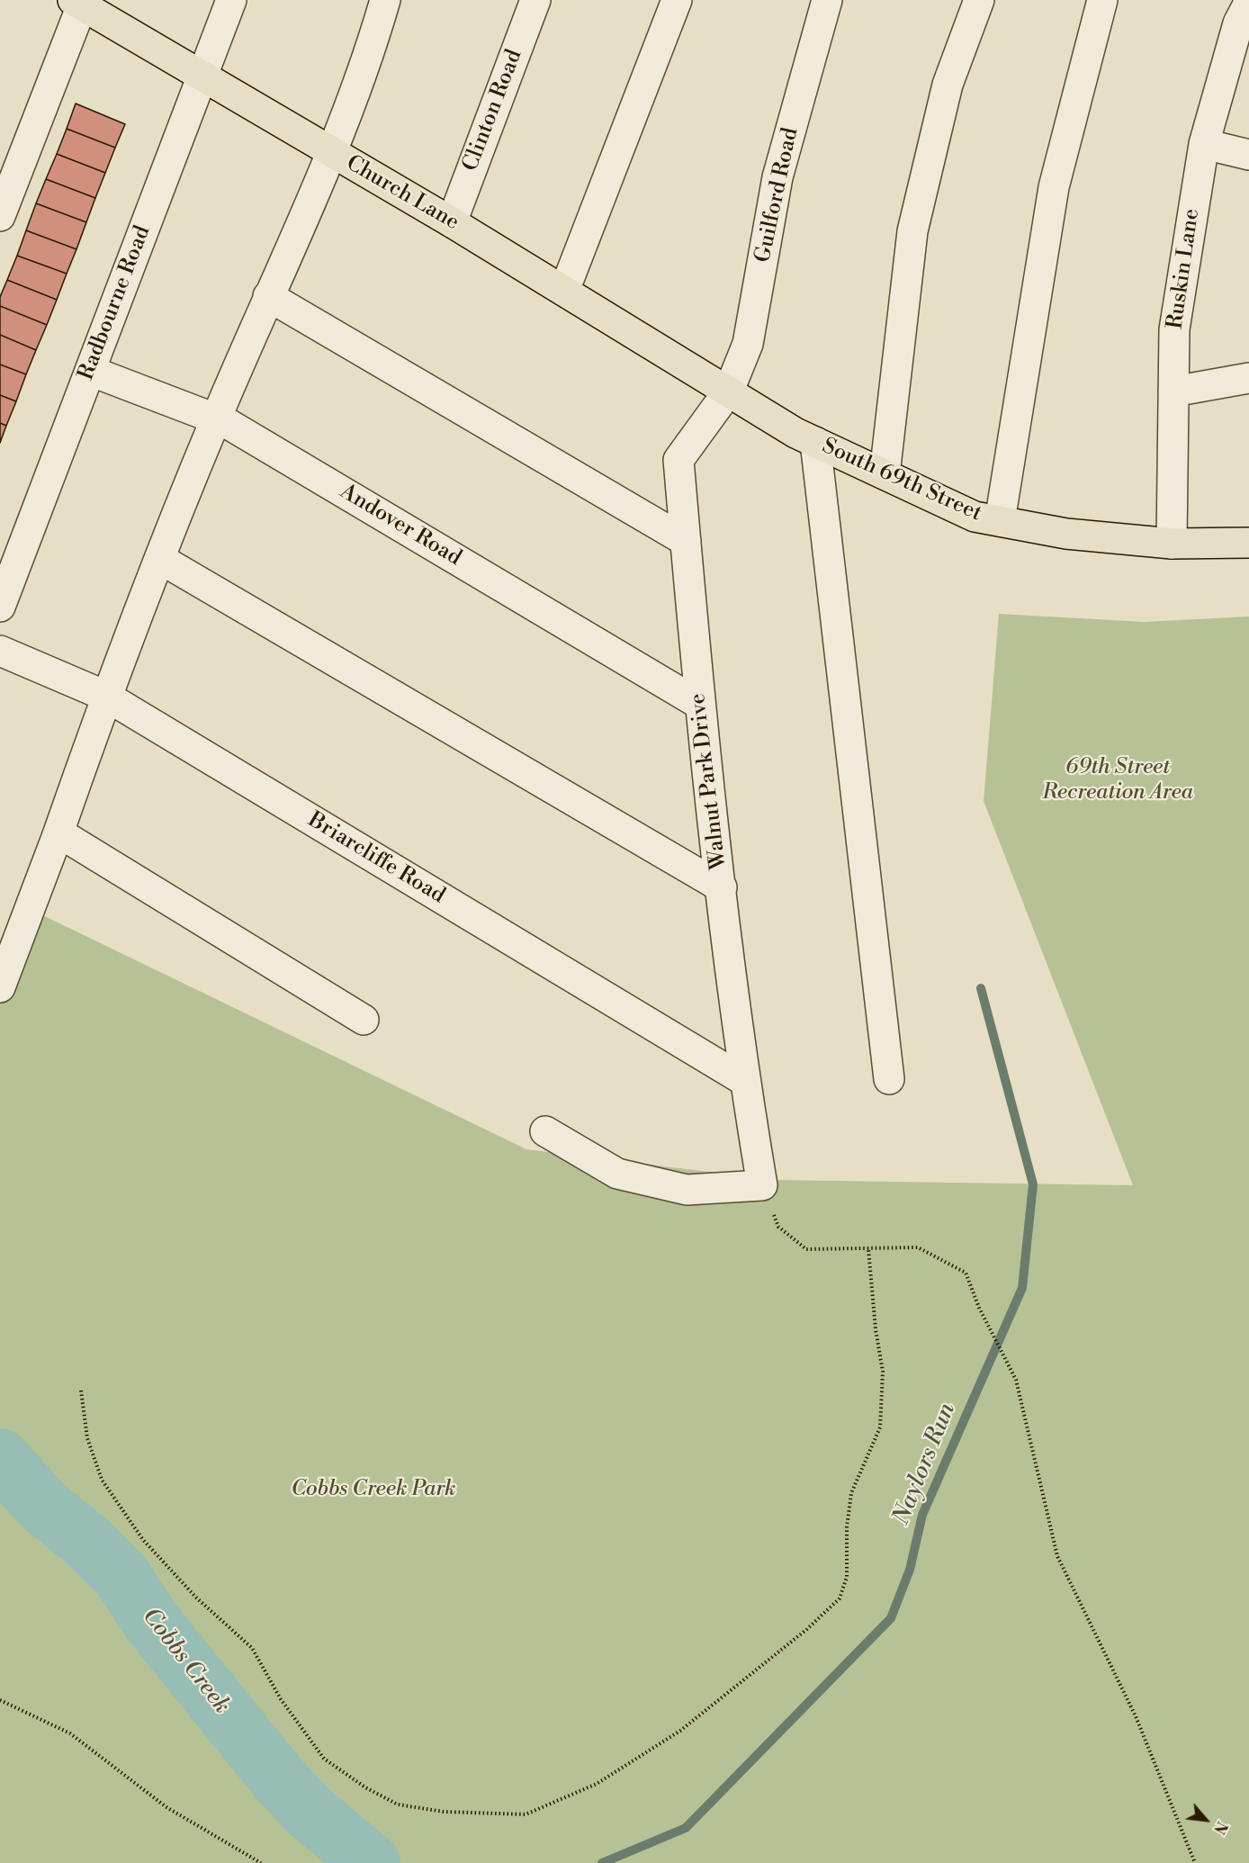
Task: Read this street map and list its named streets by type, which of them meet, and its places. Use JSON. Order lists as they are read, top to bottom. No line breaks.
{"streets":{"main road":["Church Lane","South 69th Street"],"street":["Clinton Road","Guilford Road","Ruskin Lane","Radbourne Road","Andover Road","Walnut Park Drive","Briarcliffe Road"]},"crossings":[["Clinton Road","Church Lane"],["Church Lane","Guilford Road"],["Church Lane","Radbourne Road"],["Church Lane","South 69th Street"],["Church Lane","Walnut Park Drive"],["Guilford Road","South 69th Street"],["Guilford Road","Walnut Park Drive"],["Ruskin Lane","South 69th Street"],["Radbourne Road","Andover Road"],["South 69th Street","Walnut Park Drive"],["Andover Road","Walnut Park Drive"],["Walnut Park Drive","Briarcliffe Road"]],"water":["Naylors Run","Cobbs Creek"],"parks":["69th Street Recreation Area","Cobbs Creek Park"],"north":"bottom right"}
